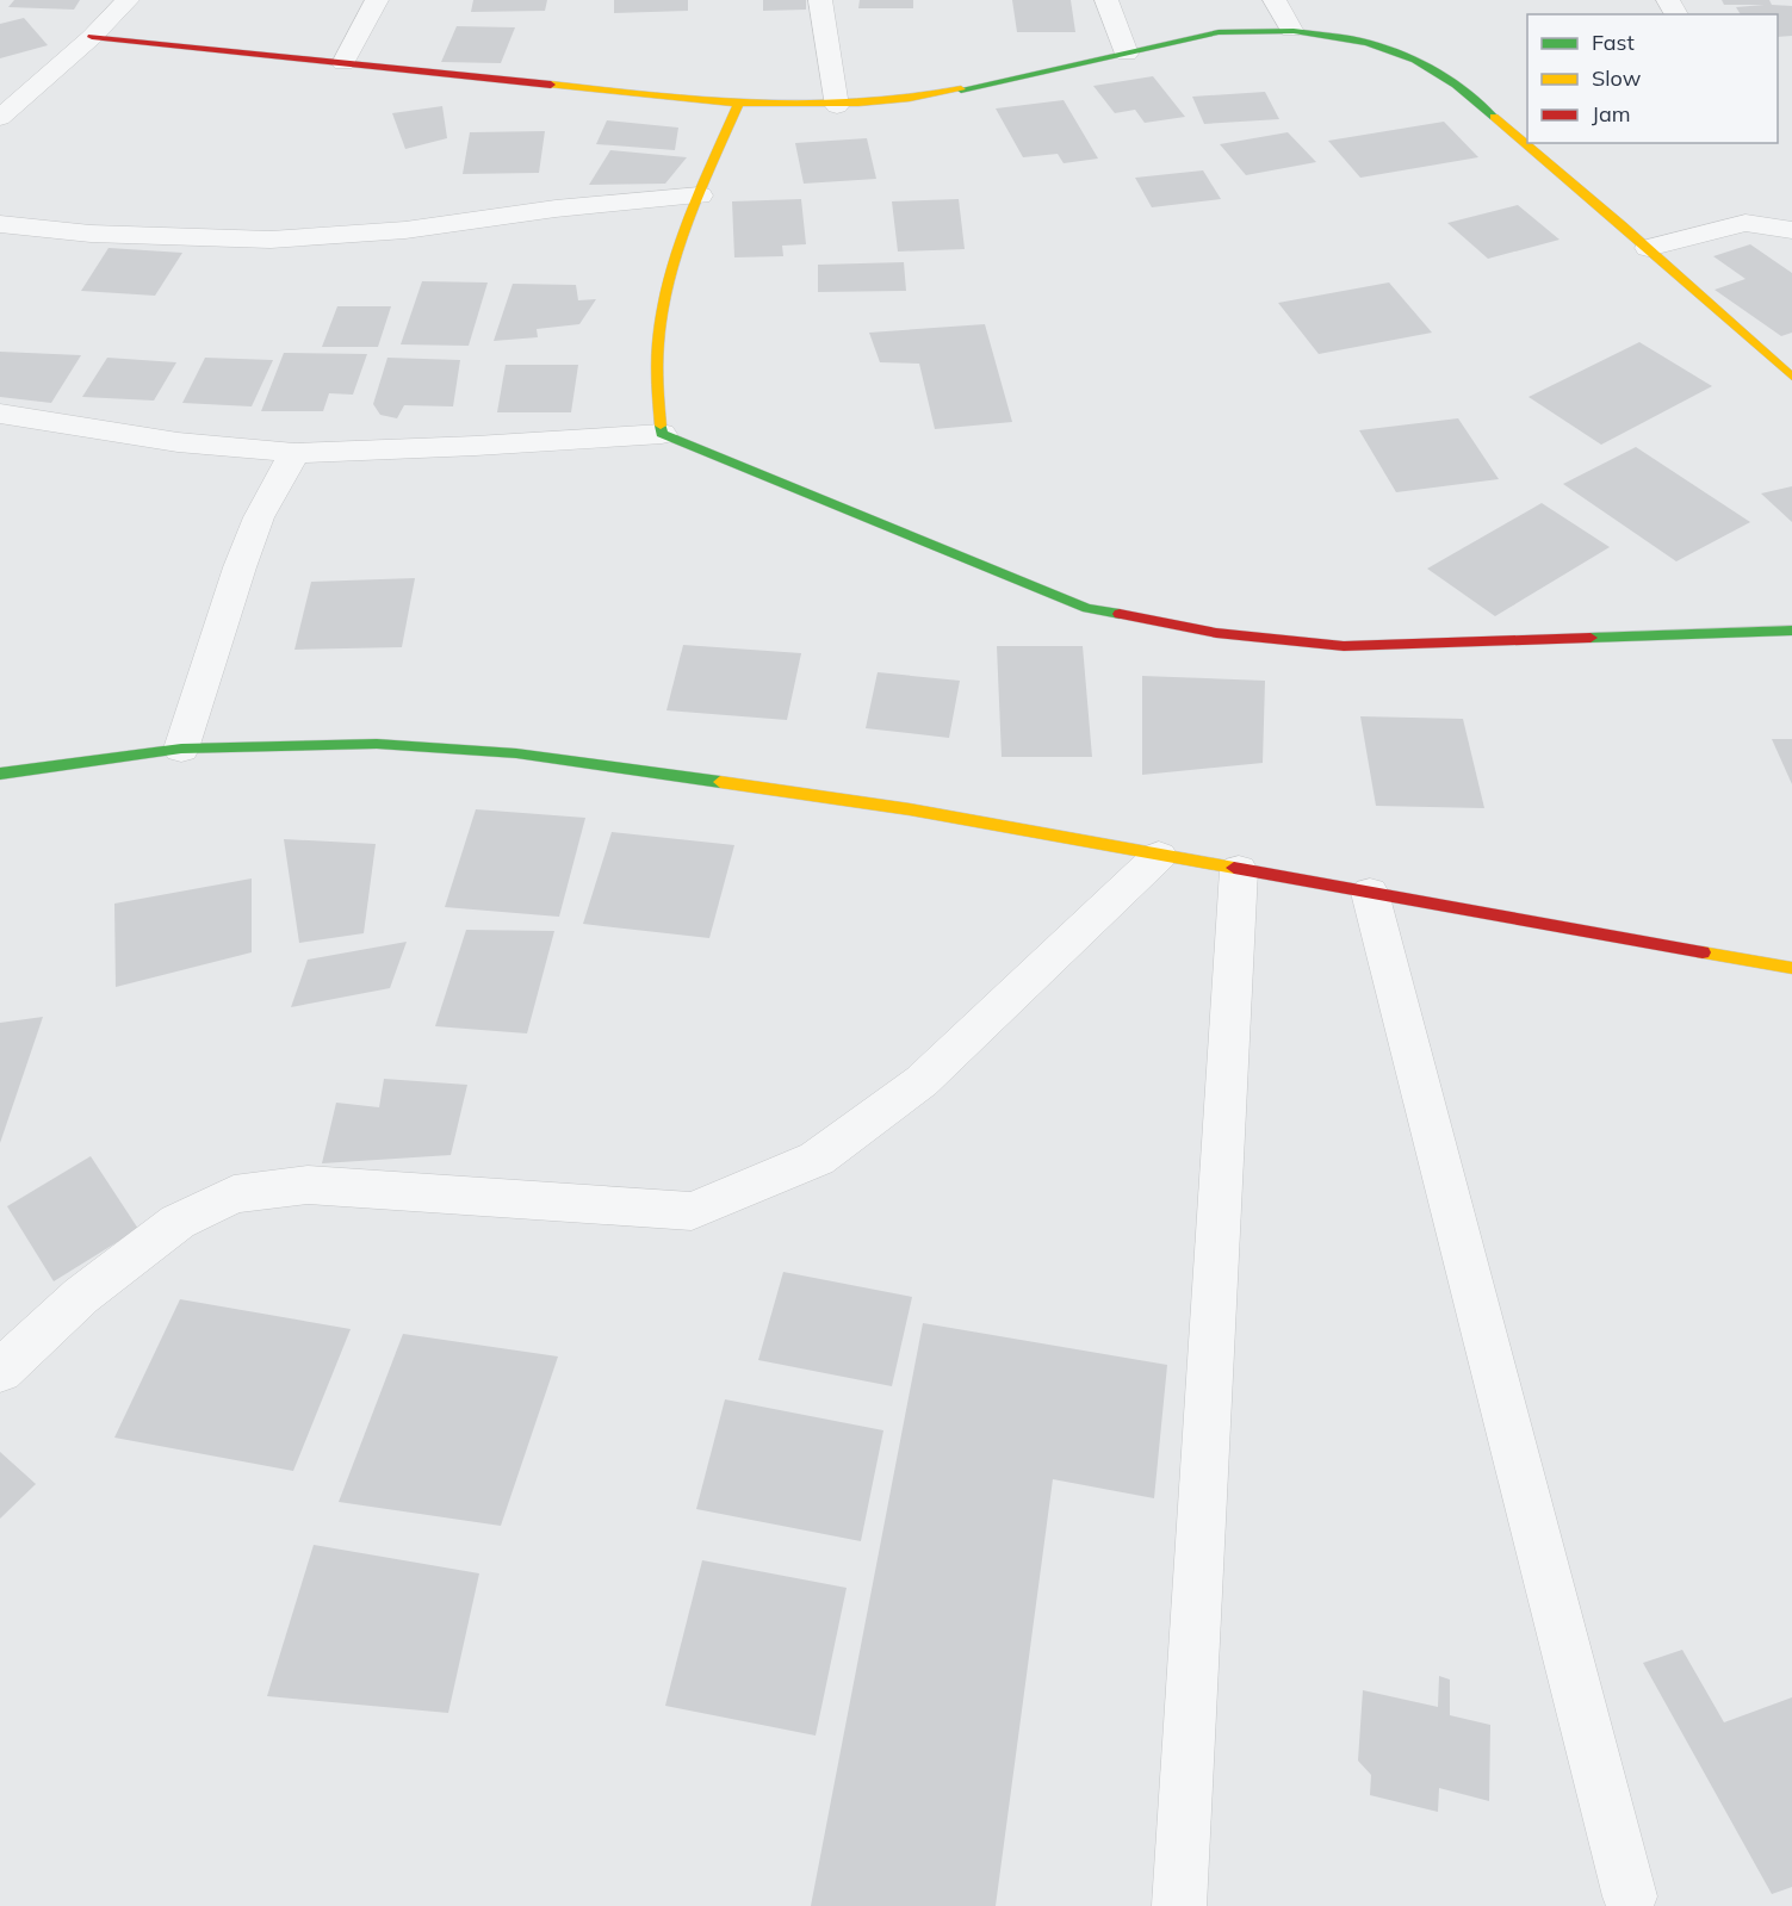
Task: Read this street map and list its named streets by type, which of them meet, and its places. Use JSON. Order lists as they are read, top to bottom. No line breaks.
{"legend":["Fast","Slow","Jam"]}
